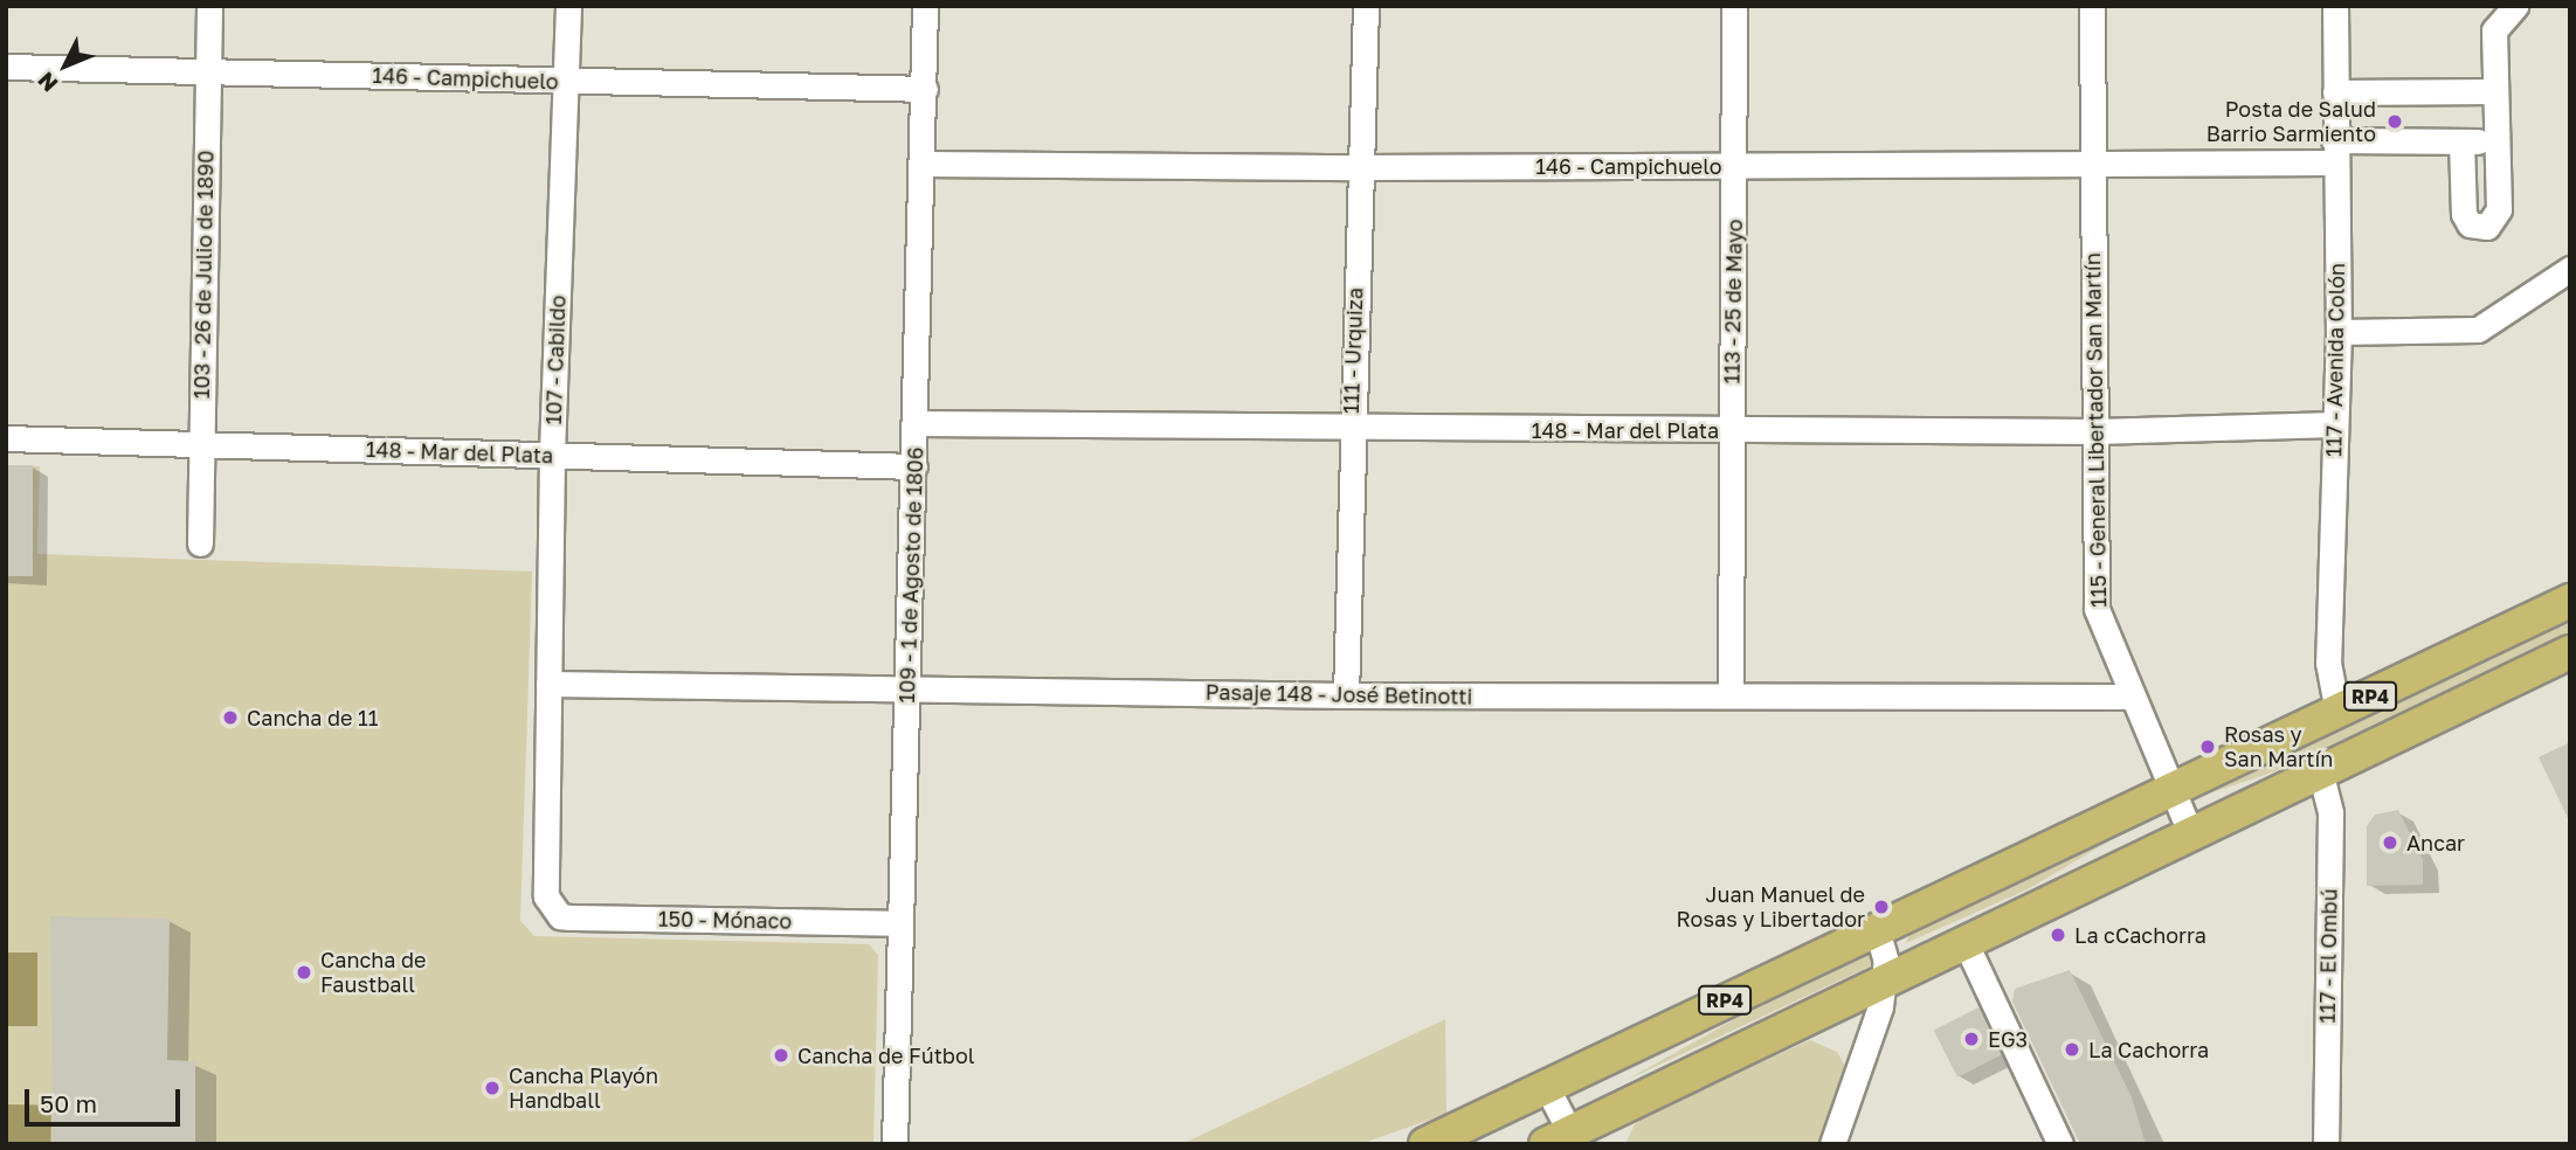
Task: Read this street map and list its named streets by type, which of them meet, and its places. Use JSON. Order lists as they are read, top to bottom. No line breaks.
{"streets":{"main road":["RP4"],"street":["146 - Campichuelo","103 - 26 de Julio de 1890","113 - 25 de Mayo","111 - Urquiza","107 - Cabildo","117 - Avenida Colón","148 - Mar del Plata","115 - General Libertador San Martín","109 - 1 de Agosto de 1806","Pasaje 148 - José Betinotti","150 - Mónaco","117 - El Ombú"]},"crossings":[["146 - Campichuelo","103 - 26 de Julio de 1890"],["146 - Campichuelo","113 - 25 de Mayo"],["146 - Campichuelo","111 - Urquiza"],["146 - Campichuelo","107 - Cabildo"],["146 - Campichuelo","117 - Avenida Colón"],["146 - Campichuelo","115 - General Libertador San Martín"],["146 - Campichuelo","109 - 1 de Agosto de 1806"],["103 - 26 de Julio de 1890","148 - Mar del Plata"],["113 - 25 de Mayo","148 - Mar del Plata"],["113 - 25 de Mayo","Pasaje 148 - José Betinotti"],["111 - Urquiza","148 - Mar del Plata"],["111 - Urquiza","Pasaje 148 - José Betinotti"],["107 - Cabildo","148 - Mar del Plata"],["107 - Cabildo","Pasaje 148 - José Betinotti"],["107 - Cabildo","150 - Mónaco"],["117 - Avenida Colón","148 - Mar del Plata"],["117 - Avenida Colón","RP4"],["148 - Mar del Plata","115 - General Libertador San Martín"],["148 - Mar del Plata","109 - 1 de Agosto de 1806"],["115 - General Libertador San Martín","Pasaje 148 - José Betinotti"],["115 - General Libertador San Martín","RP4"],["109 - 1 de Agosto de 1806","Pasaje 148 - José Betinotti"],["109 - 1 de Agosto de 1806","150 - Mónaco"],["RP4","117 - El Ombú"]],"places":["Posta de Salud Barrio Sarmiento","Cancha de 11","Rosas y San Martín","Ancar","Juan Manuel de Rosas y Libertador","La cCachorra","Cancha de Faustball","EG3","La Cachorra","Cancha de Fútbol","Cancha Playón Handball"],"scale_bar":"50 m","north":"bottom left"}
